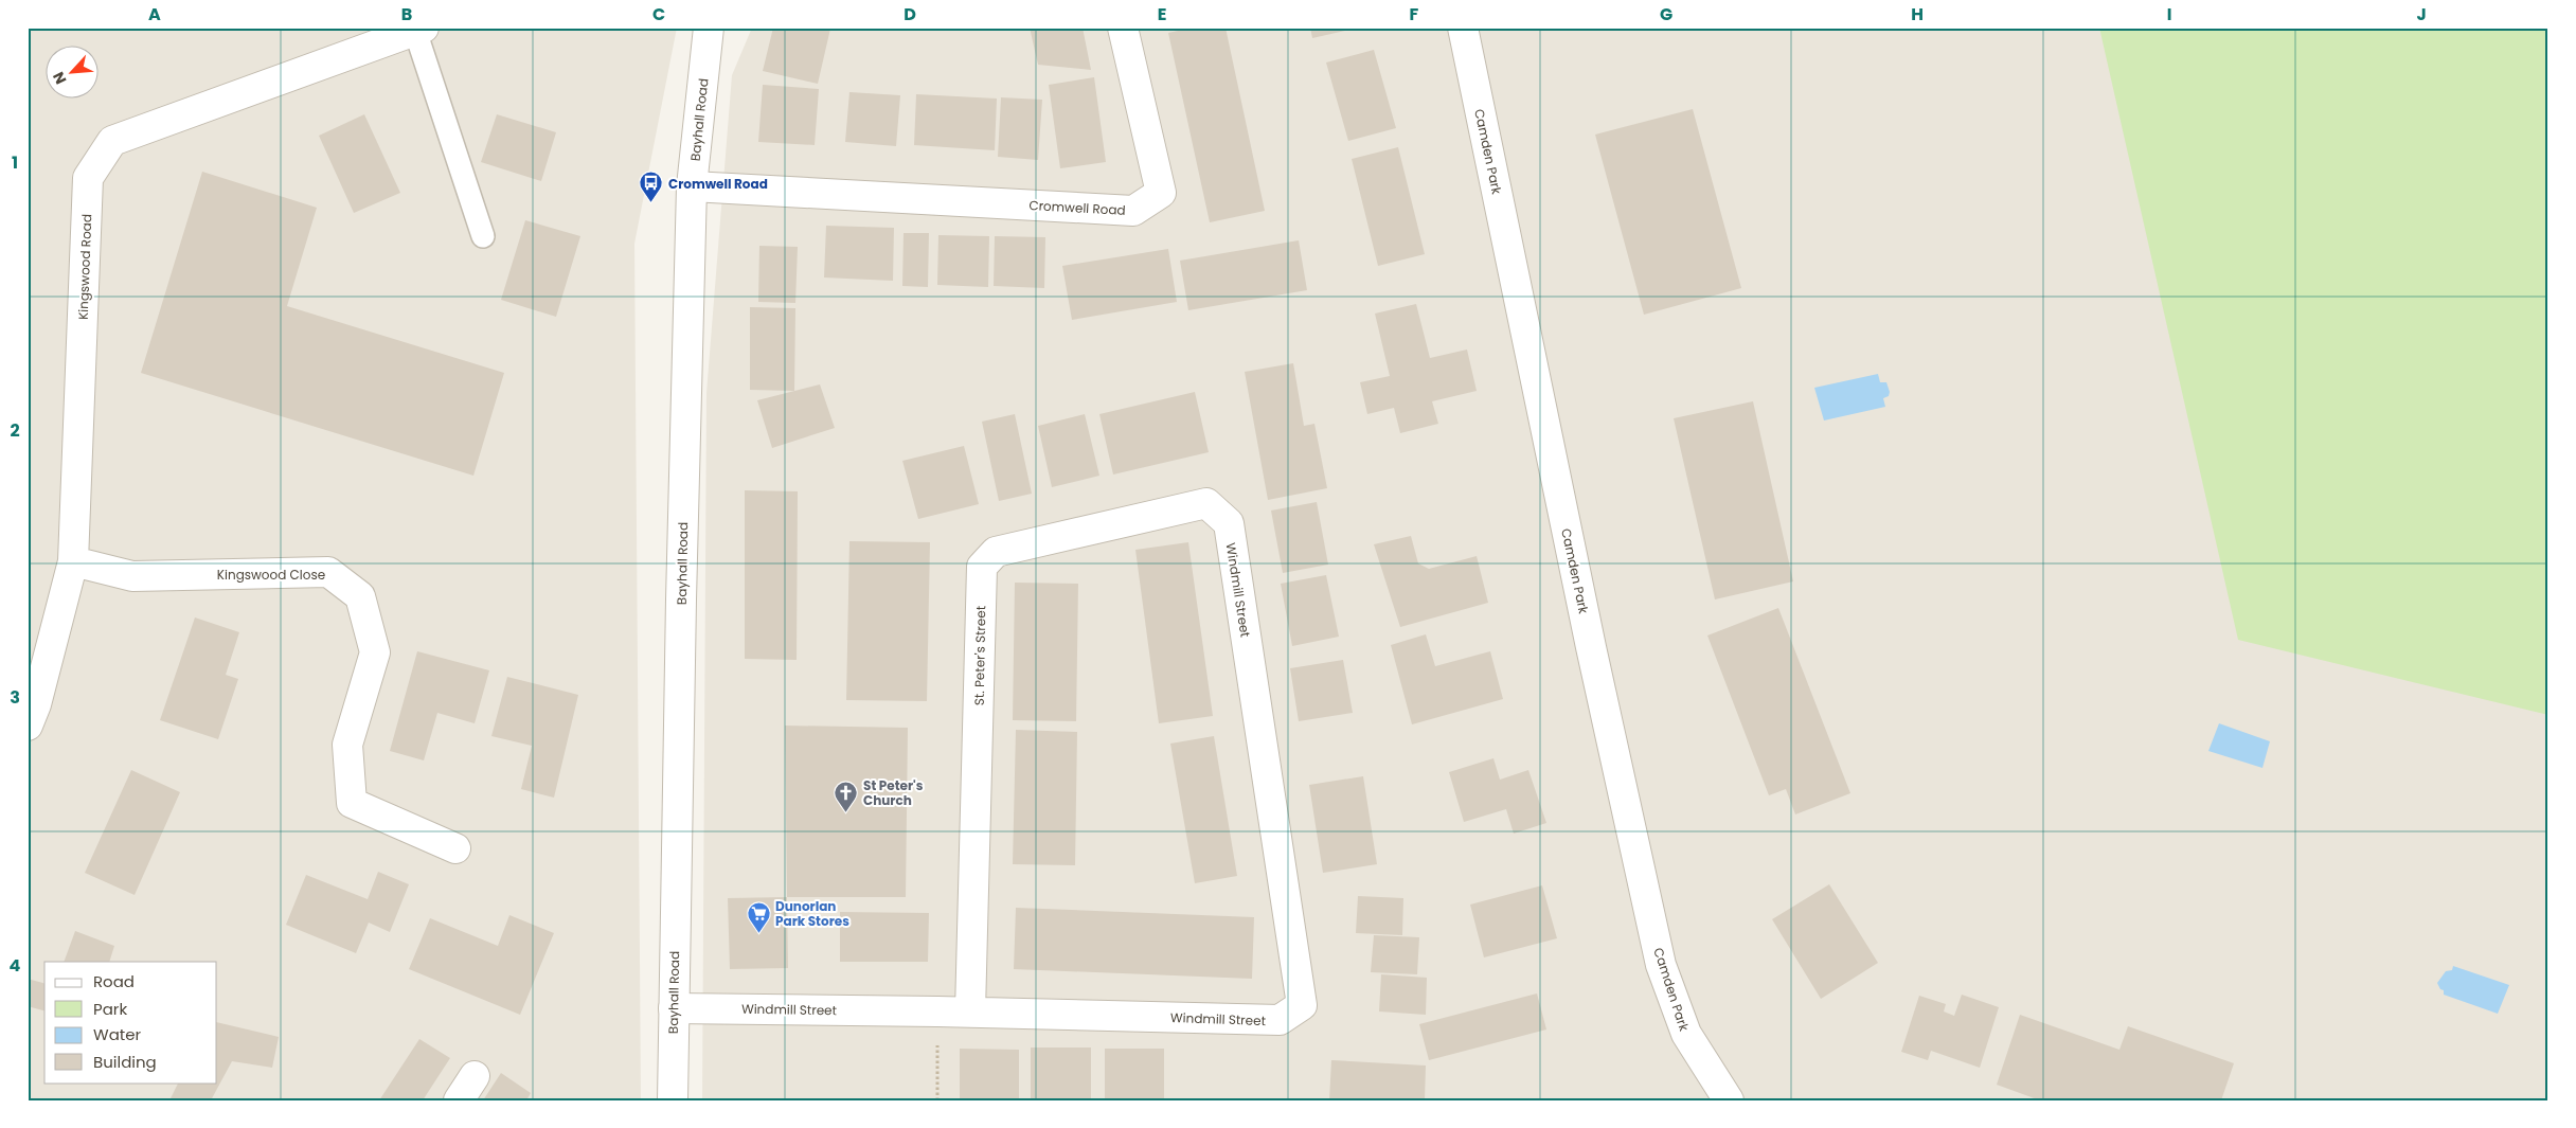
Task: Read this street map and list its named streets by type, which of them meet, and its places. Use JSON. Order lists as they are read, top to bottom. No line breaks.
{"streets":{"street":["Bayhall Road","Camden Park","Cromwell Road","Kingswood Road","Kingswood Close","Windmill Street","St. Peter's Street"]},"crossings":[["Bayhall Road","Cromwell Road"],["Bayhall Road","Windmill Street"],["Kingswood Road","Kingswood Close"],["Windmill Street","St. Peter's Street"]],"places":{"bus stop":["Cromwell Road"],"church":["St Peter's Church"],"supermarket":["Dunorlan Park Stores"]},"legend":["Road","Park","Water","Building"],"north":"bottom left","grid":{"columns":["A","B","C","D","E","F","G","H","I","J"],"rows":["1","2","3","4"]}}
